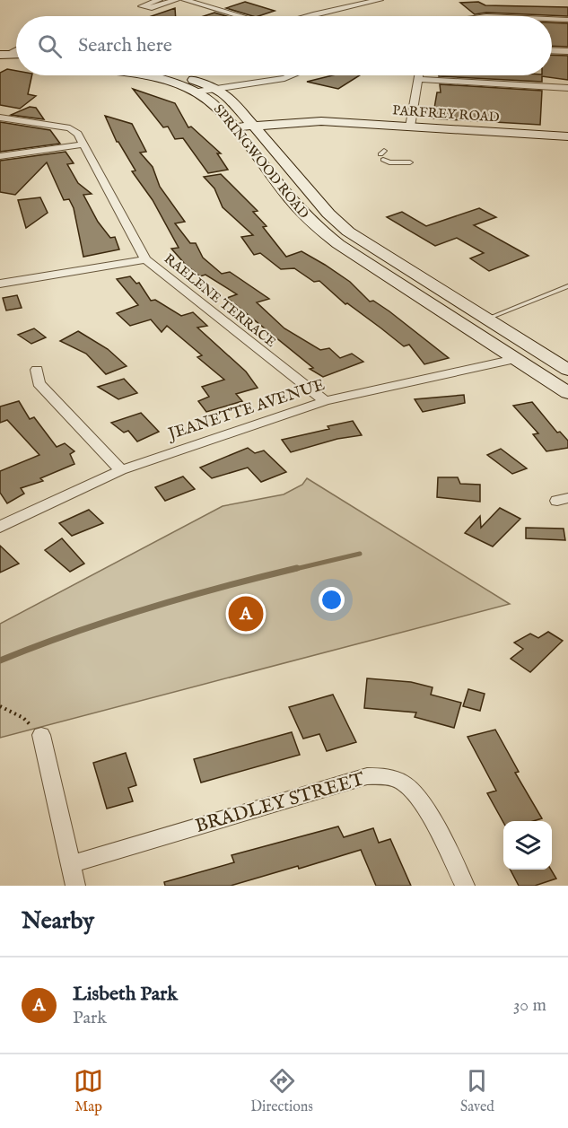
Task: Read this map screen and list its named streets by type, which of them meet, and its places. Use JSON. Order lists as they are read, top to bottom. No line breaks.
{"streets":{"main road":["PARFREY ROAD","SPRINGWOOD ROAD"],"street":["RAELENE TERRACE","JEANETTE AVENUE","BRADLEY STREET"]},"crossings":[["PARFREY ROAD","SPRINGWOOD ROAD"],["SPRINGWOOD ROAD","JEANETTE AVENUE"],["RAELENE TERRACE","JEANETTE AVENUE"]],"page":{"search":"Search here","pins":"A","heading":"Nearby","list":[{"mark":"A","name":"Lisbeth Park","note":"Park","value":"30 m"}],"nav":["Map","Directions","Saved"]}}
